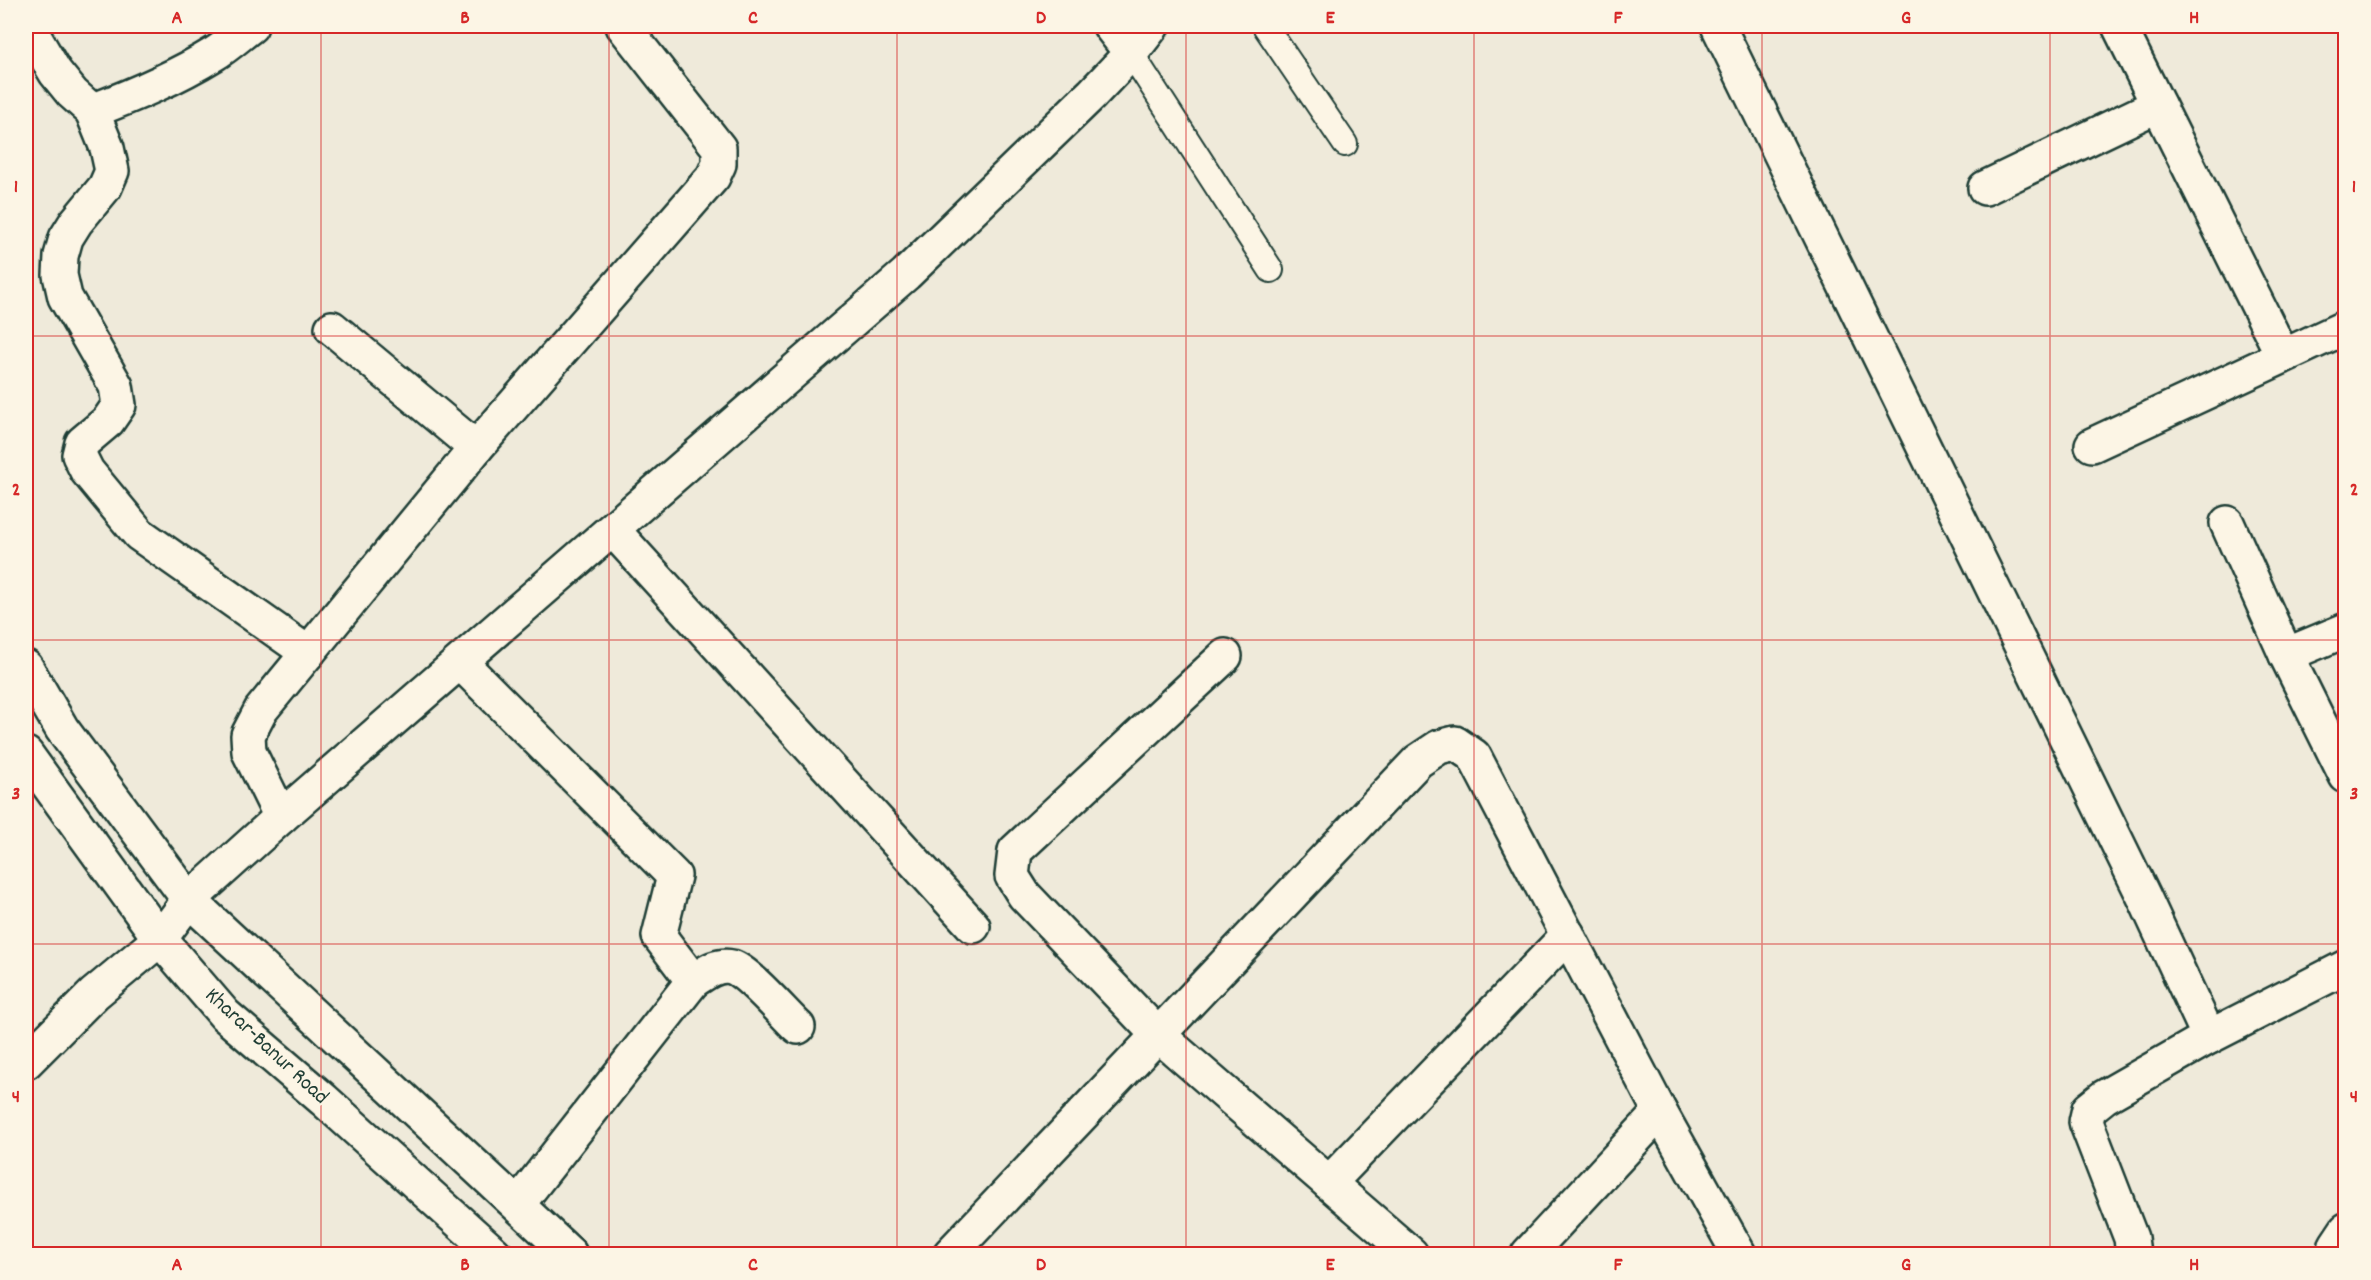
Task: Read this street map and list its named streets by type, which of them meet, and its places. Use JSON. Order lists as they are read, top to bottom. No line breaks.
{"streets":{"main road":["Kharar-Banur Road"]},"grid":{"columns":["A","B","C","D","E","F","G","H"],"rows":["1","2","3","4"]}}
